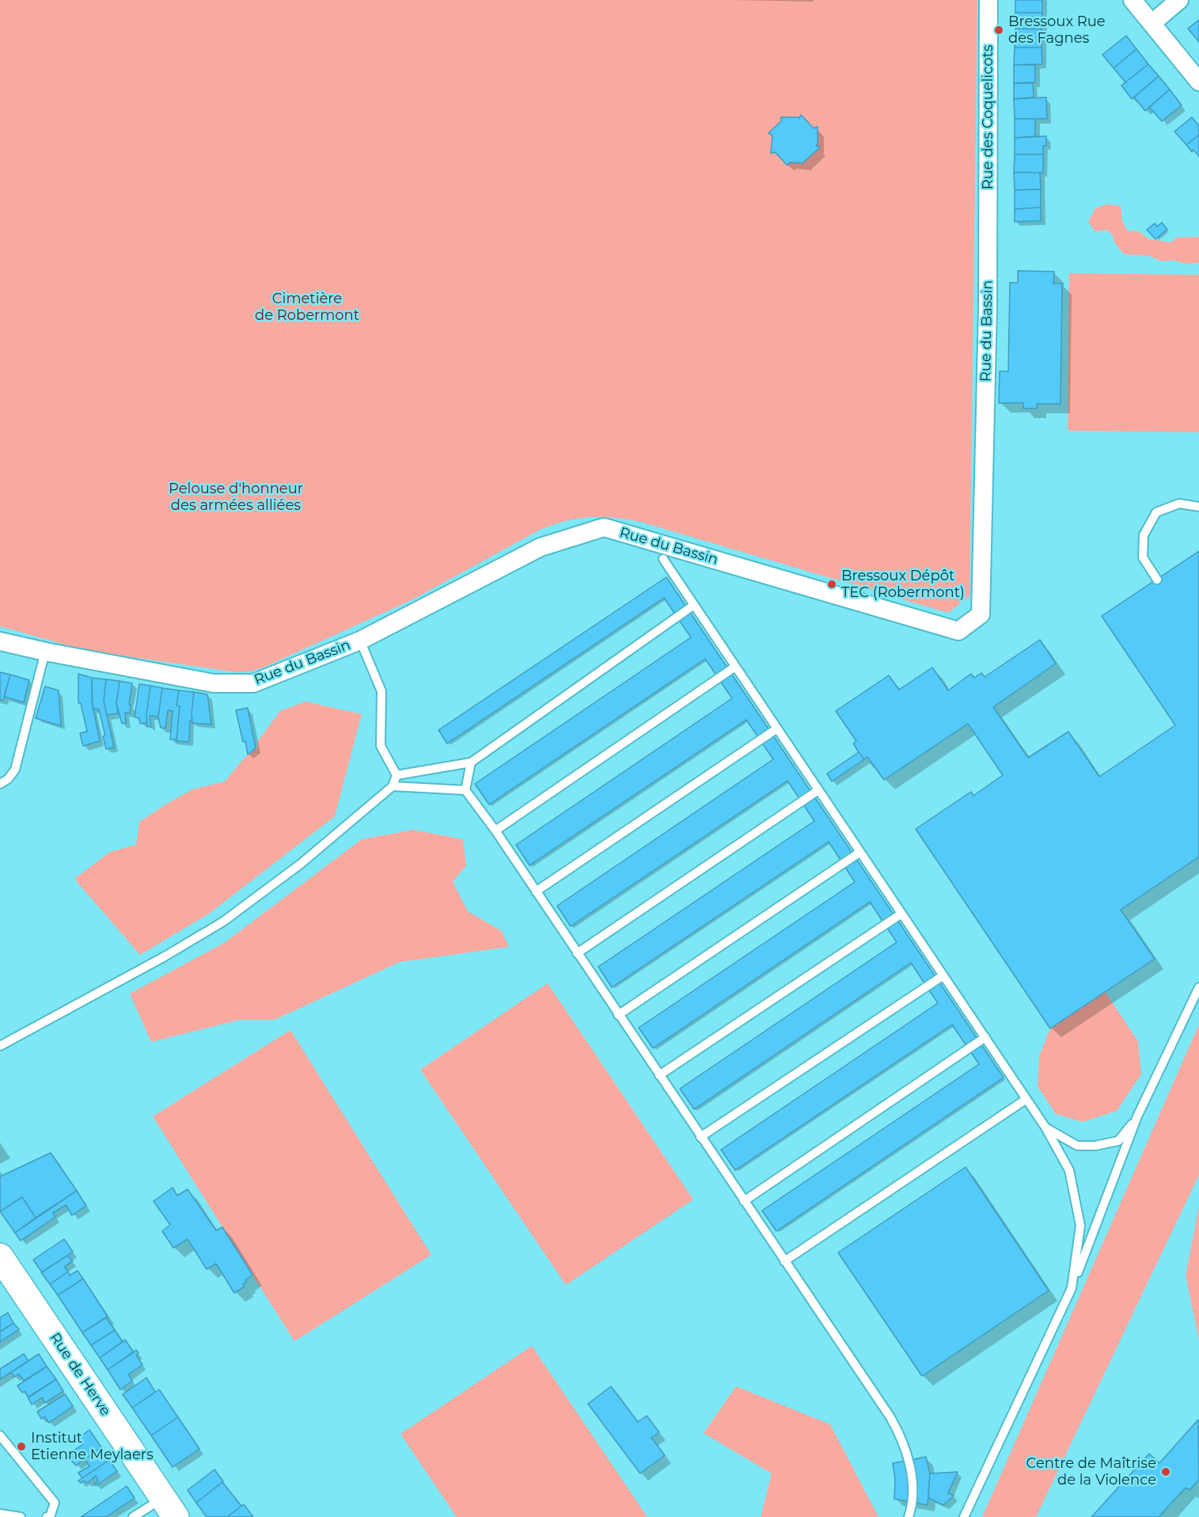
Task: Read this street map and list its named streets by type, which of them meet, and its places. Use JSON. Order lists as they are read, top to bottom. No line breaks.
{"streets":{"main road":["Rue de Herve"],"street":["Rue des Coquelicots","Rue du Bassin"]},"crossings":[["Rue des Coquelicots","Rue du Bassin"]],"parks":["Cimetière de Robermont","Pelouse d'honneur des armées alliées"],"places":["Bressoux Rue des Fagnes","Bressoux Dépôt TEC (Robermont)","Institut Etienne Meylaers","Centre de Maîtrise de la Violence"]}
